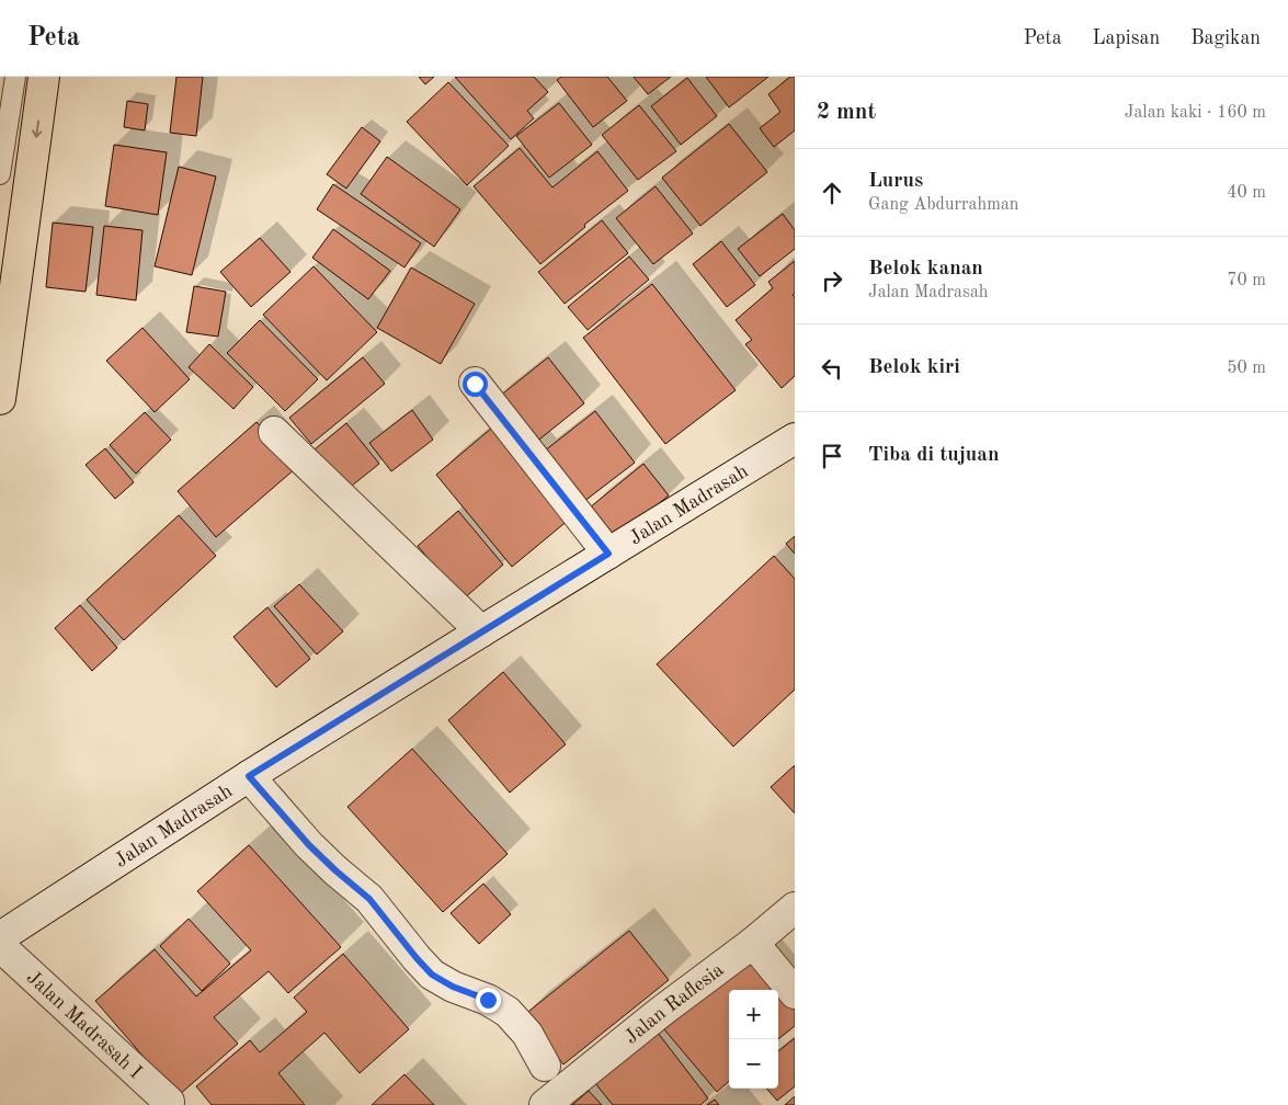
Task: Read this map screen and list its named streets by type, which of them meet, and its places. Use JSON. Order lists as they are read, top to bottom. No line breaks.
{"streets":{"street":["Jalan Madrasah","Jalan Raflesia","Jalan Madrasah I"]},"page":{"header":"Peta","nav":["Peta","Lapisan","Bagikan"],"heading":["2 mnt","Jalan kaki · 160 m"],"list":[["Lurus","Gang Abdurrahman","40 m"],["Belok kanan","Jalan Madrasah","70 m"],["Belok kiri","50 m"],"Tiba di tujuan"],"map_buttons":["+","−"]}}
